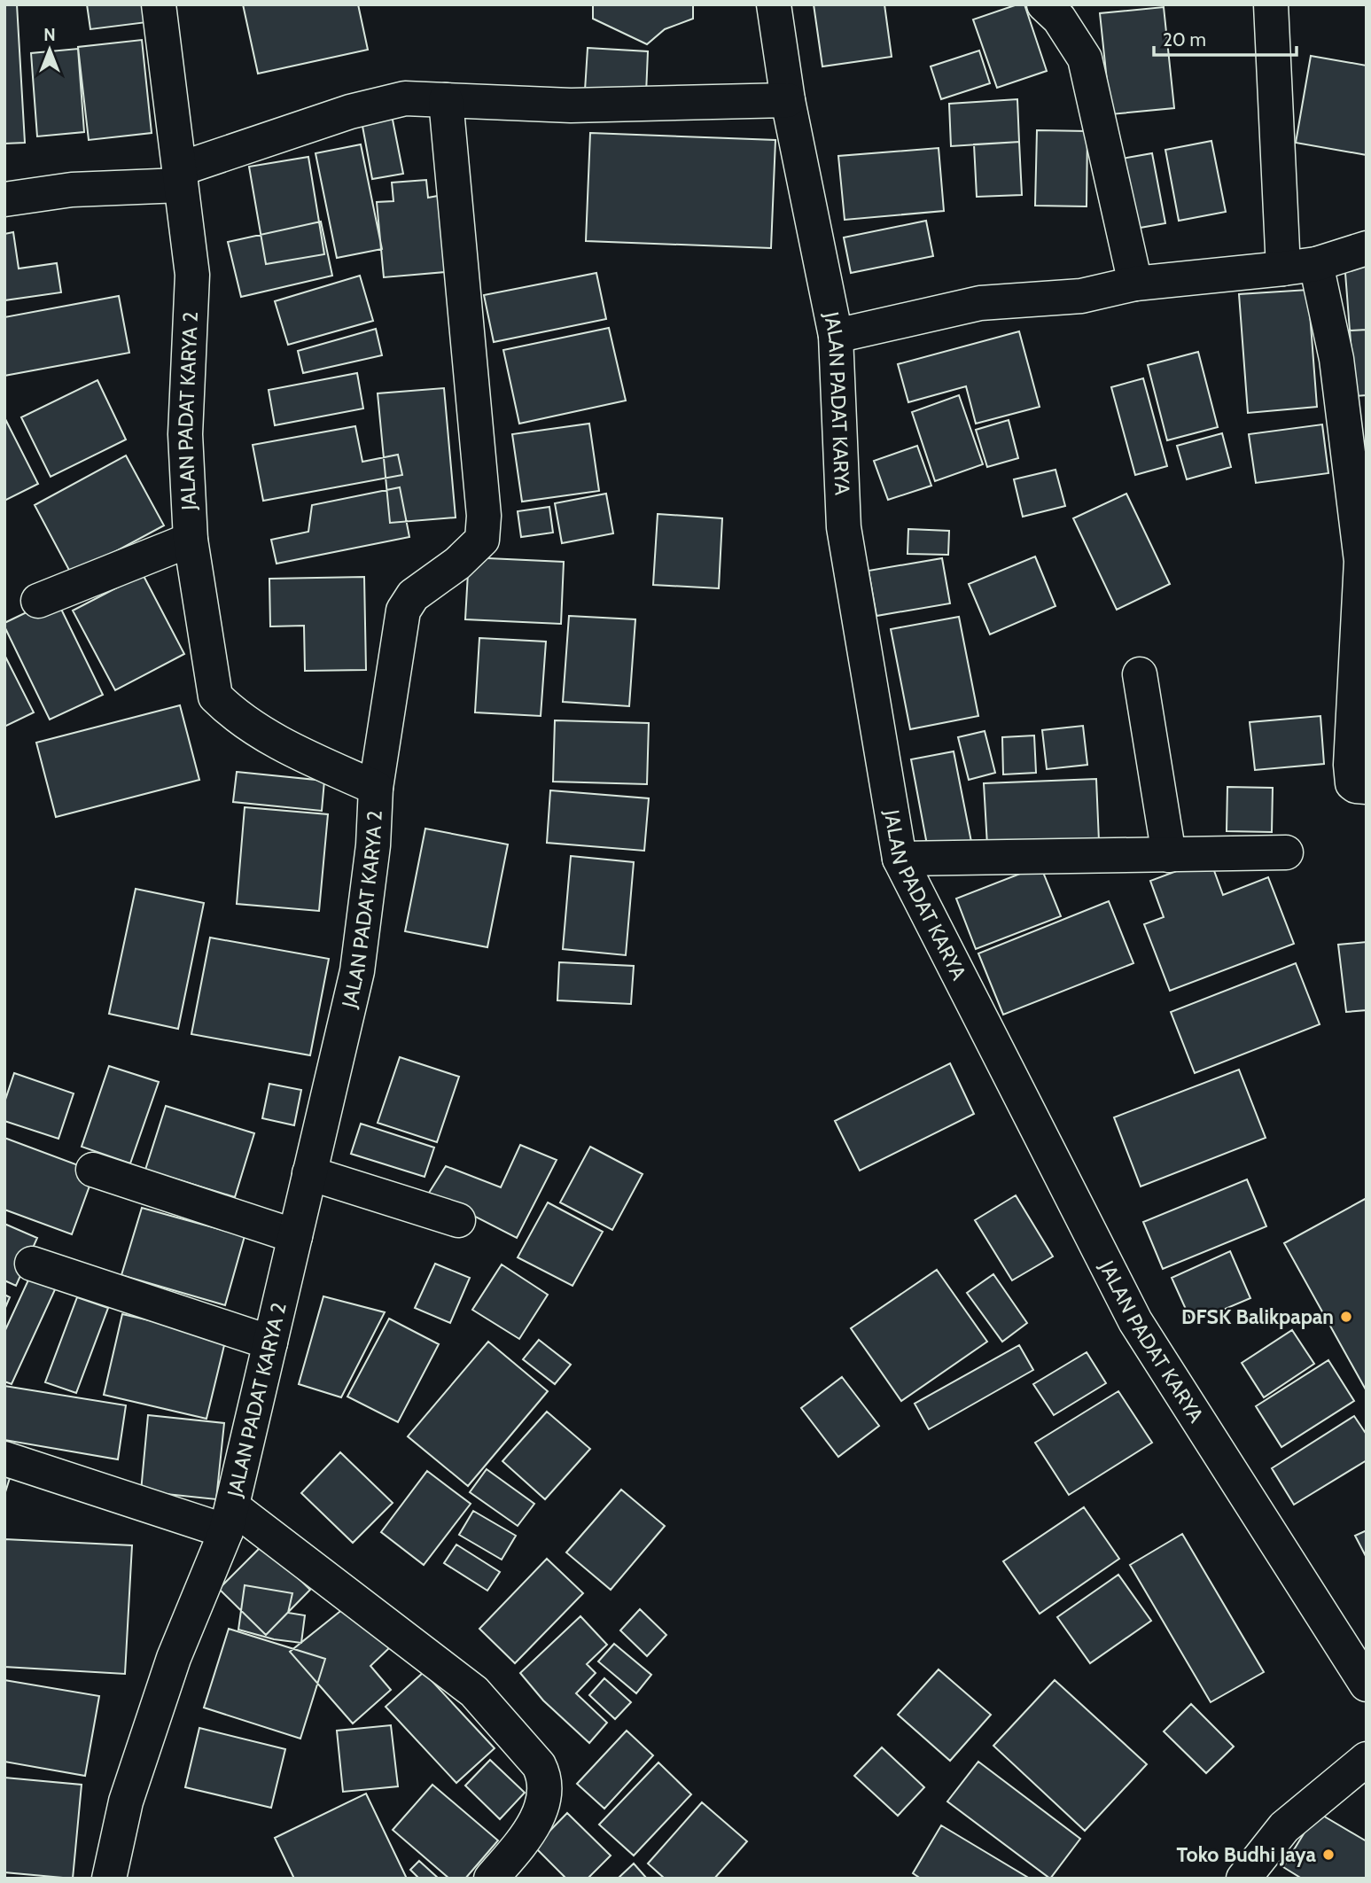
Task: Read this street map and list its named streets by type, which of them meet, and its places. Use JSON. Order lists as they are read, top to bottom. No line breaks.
{"streets":{"main road":["JALAN PADAT KARYA","JALAN PADAT KARYA 2"]},"places":["DFSK Balikpapan","Toko Budhi Jaya"],"scale_bar":"20 m","north":"top"}
